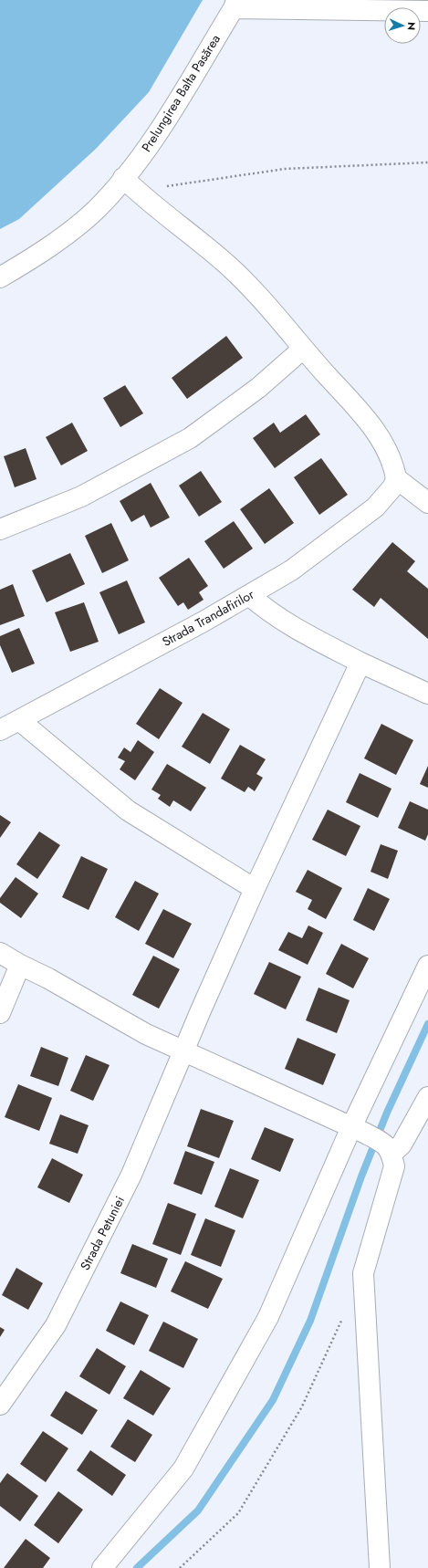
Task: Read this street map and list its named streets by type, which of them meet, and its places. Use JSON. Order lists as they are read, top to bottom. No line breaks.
{"streets":{"street":["Prelungirea Balta Pasărea","Strada Trandafirilor","Strada Petuniei"]},"north":"right"}
